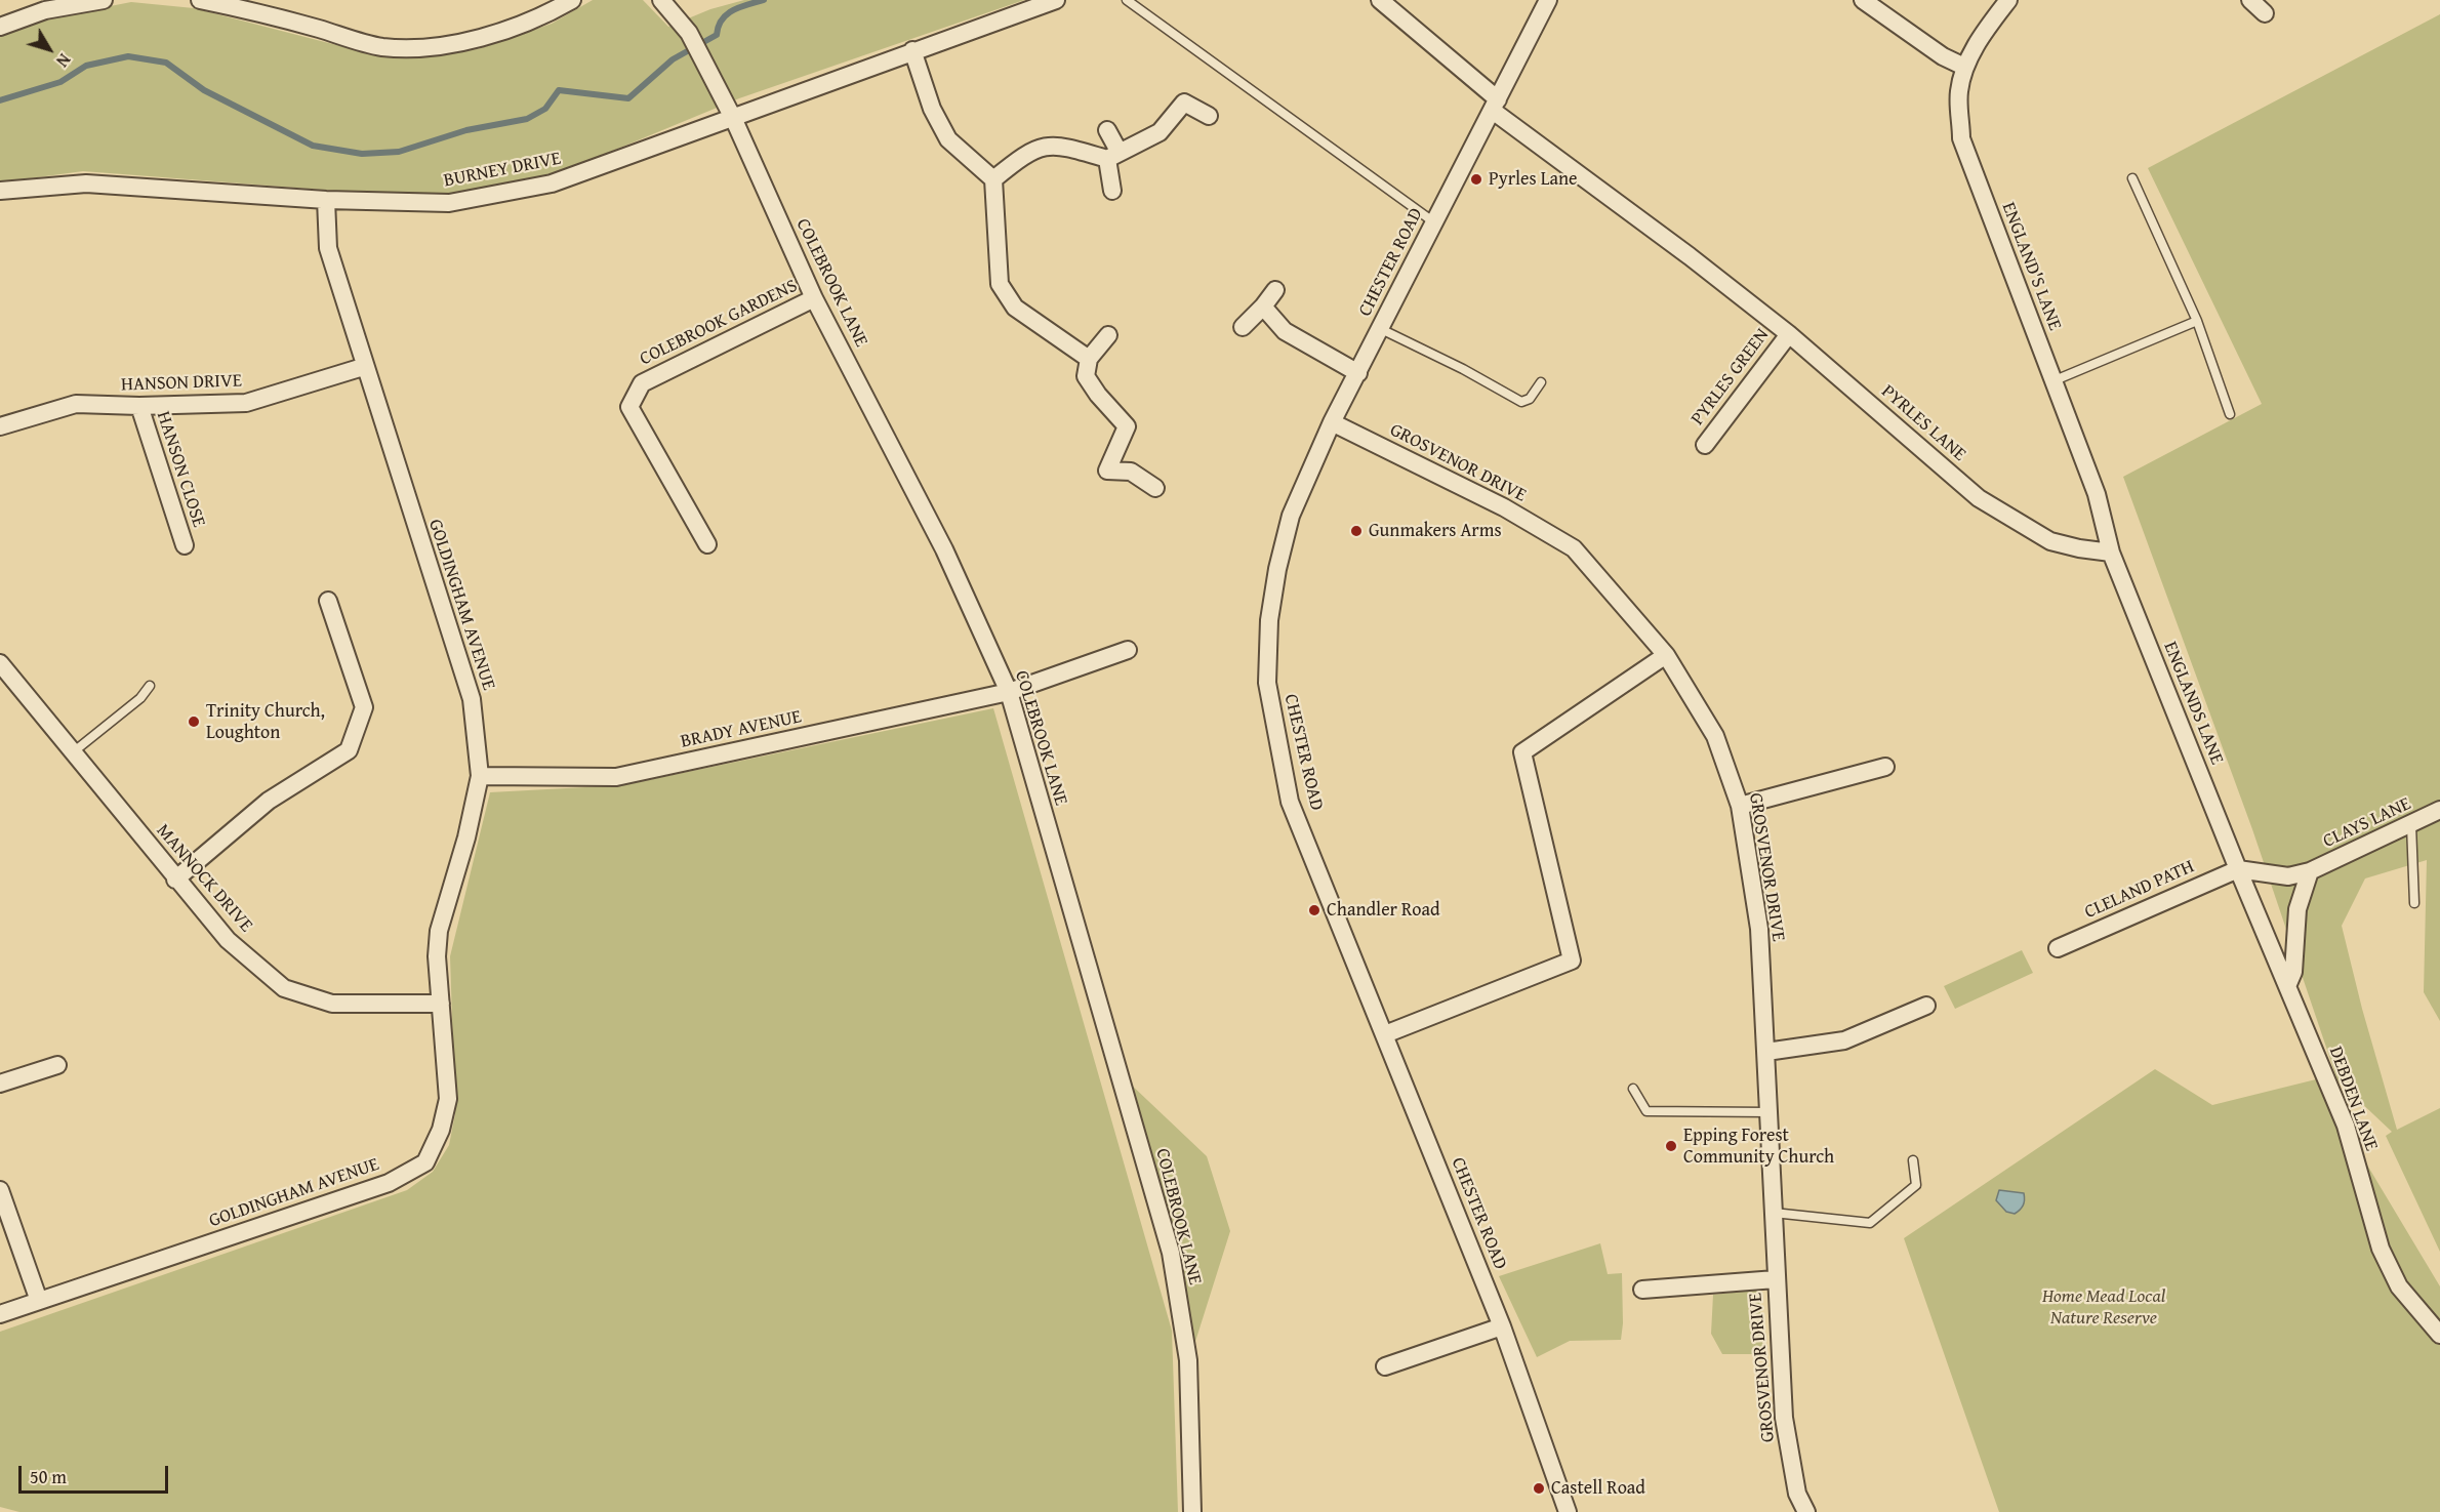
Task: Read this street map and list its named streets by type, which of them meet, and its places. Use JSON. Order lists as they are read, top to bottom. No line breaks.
{"streets":{"street":["BURNEY DRIVE","CHESTER ROAD","ENGLAND'S LANE","COLEBROOK LANE","COLEBROOK GARDENS","PYRLES GREEN","HANSON DRIVE","PYRLES LANE","GROSVENOR DRIVE","HANSON CLOSE","GOLDINGHAM AVENUE","ENGLANDS LANE","BRADY AVENUE","CLAYS LANE","MANNOCK DRIVE","CLELAND PATH","DEBDEN LANE"]},"crossings":[["BURNEY DRIVE","COLEBROOK LANE"],["BURNEY DRIVE","GOLDINGHAM AVENUE"],["CHESTER ROAD","PYRLES LANE"],["CHESTER ROAD","GROSVENOR DRIVE"],["ENGLAND'S LANE","PYRLES LANE"],["ENGLAND'S LANE","ENGLANDS LANE"],["COLEBROOK LANE","COLEBROOK GARDENS"],["COLEBROOK LANE","BRADY AVENUE"],["PYRLES GREEN","PYRLES LANE"],["HANSON DRIVE","HANSON CLOSE"],["HANSON DRIVE","GOLDINGHAM AVENUE"],["PYRLES LANE","ENGLANDS LANE"],["GOLDINGHAM AVENUE","BRADY AVENUE"],["GOLDINGHAM AVENUE","MANNOCK DRIVE"],["ENGLANDS LANE","CLAYS LANE"],["ENGLANDS LANE","CLELAND PATH"],["ENGLANDS LANE","DEBDEN LANE"],["CLAYS LANE","CLELAND PATH"],["CLAYS LANE","DEBDEN LANE"],["CLELAND PATH","DEBDEN LANE"]],"parks":["Home Mead Local Nature Reserve"],"places":["Pyrles Lane","Gunmakers Arms","Trinity Church, Loughton","Chandler Road","Epping Forest Community Church","Castell Road"],"scale_bar":"50 m","north":"bottom right"}
